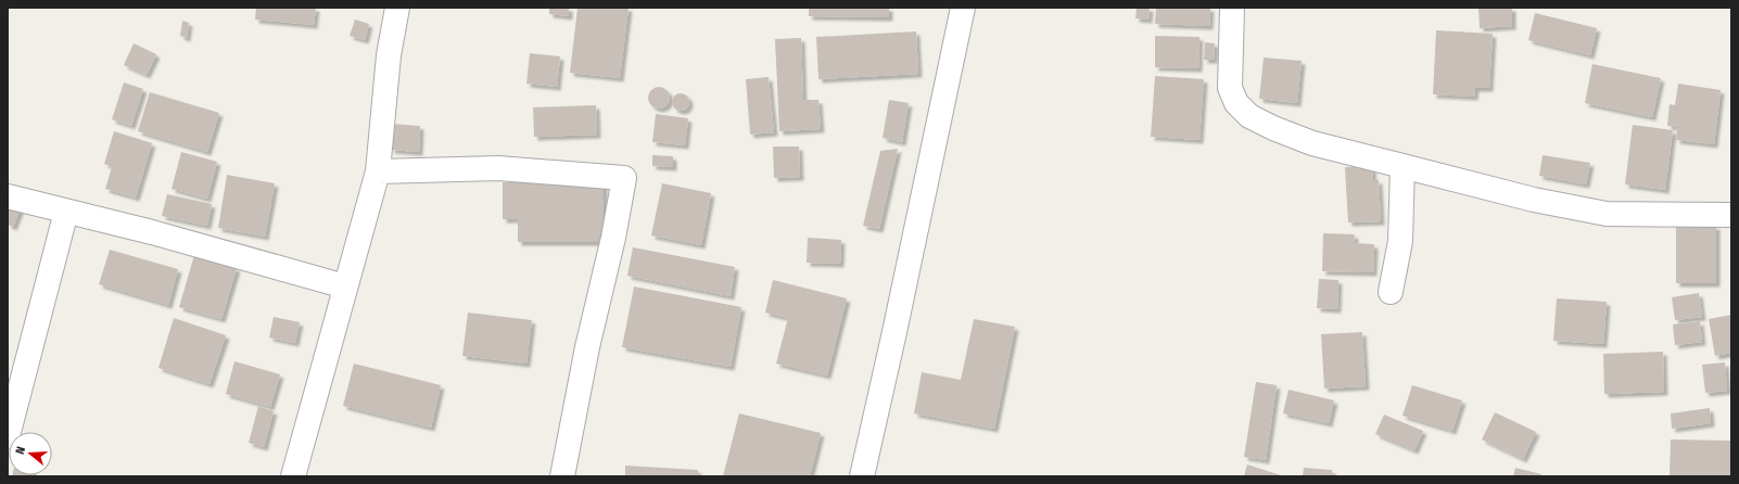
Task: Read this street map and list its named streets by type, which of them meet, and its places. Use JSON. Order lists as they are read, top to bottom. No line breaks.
{"north":"left"}
